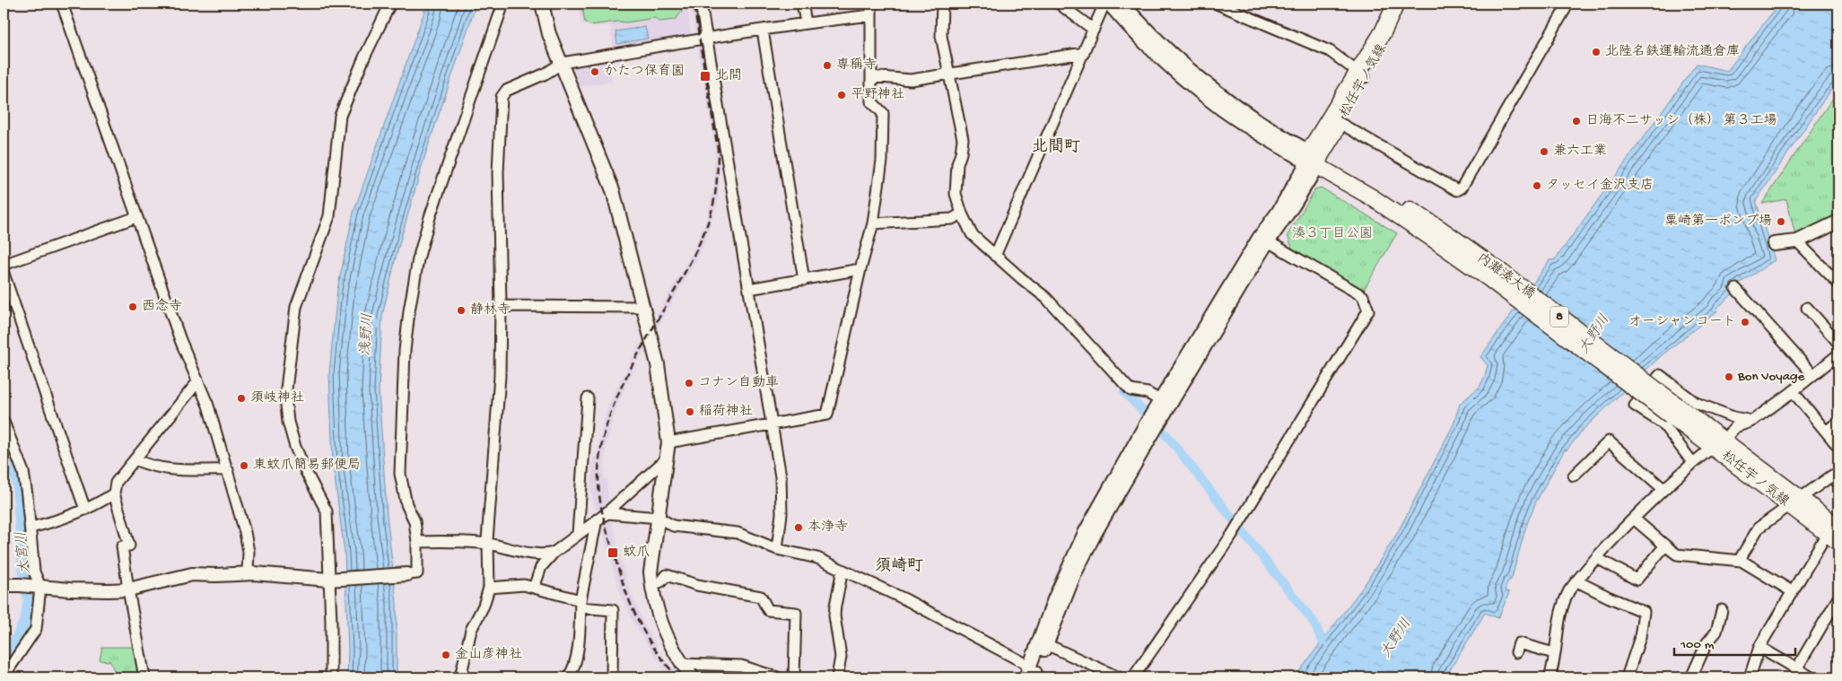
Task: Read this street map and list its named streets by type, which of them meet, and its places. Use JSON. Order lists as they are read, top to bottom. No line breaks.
{"streets":{"main road":["松任宇ノ気線","内灘湊大橋","8"]},"crossings":[["松任宇ノ気線","内灘湊大橋"]],"districts":["北間町","須崎町"],"water":["浅野川","大野川","大宮川"],"parks":["湊３丁目公園"],"places":{"other":["北陸名鉄運輸流通倉庫","専稱寺","かたつ保育園","平野神社","日海不二サッシ（株） 第３工場","兼六工業","タッセイ金沢支店","粟崎第一ポンプ場","西念寺","静林寺","オーシャンコート","Bon Voyage","コナン自動車","須岐神社","稲荷神社","東蚊爪簡易郵便局","本浄寺","金山彦神社"],"transit":["北間","蚊爪"]},"scale_bar":"100 m"}
